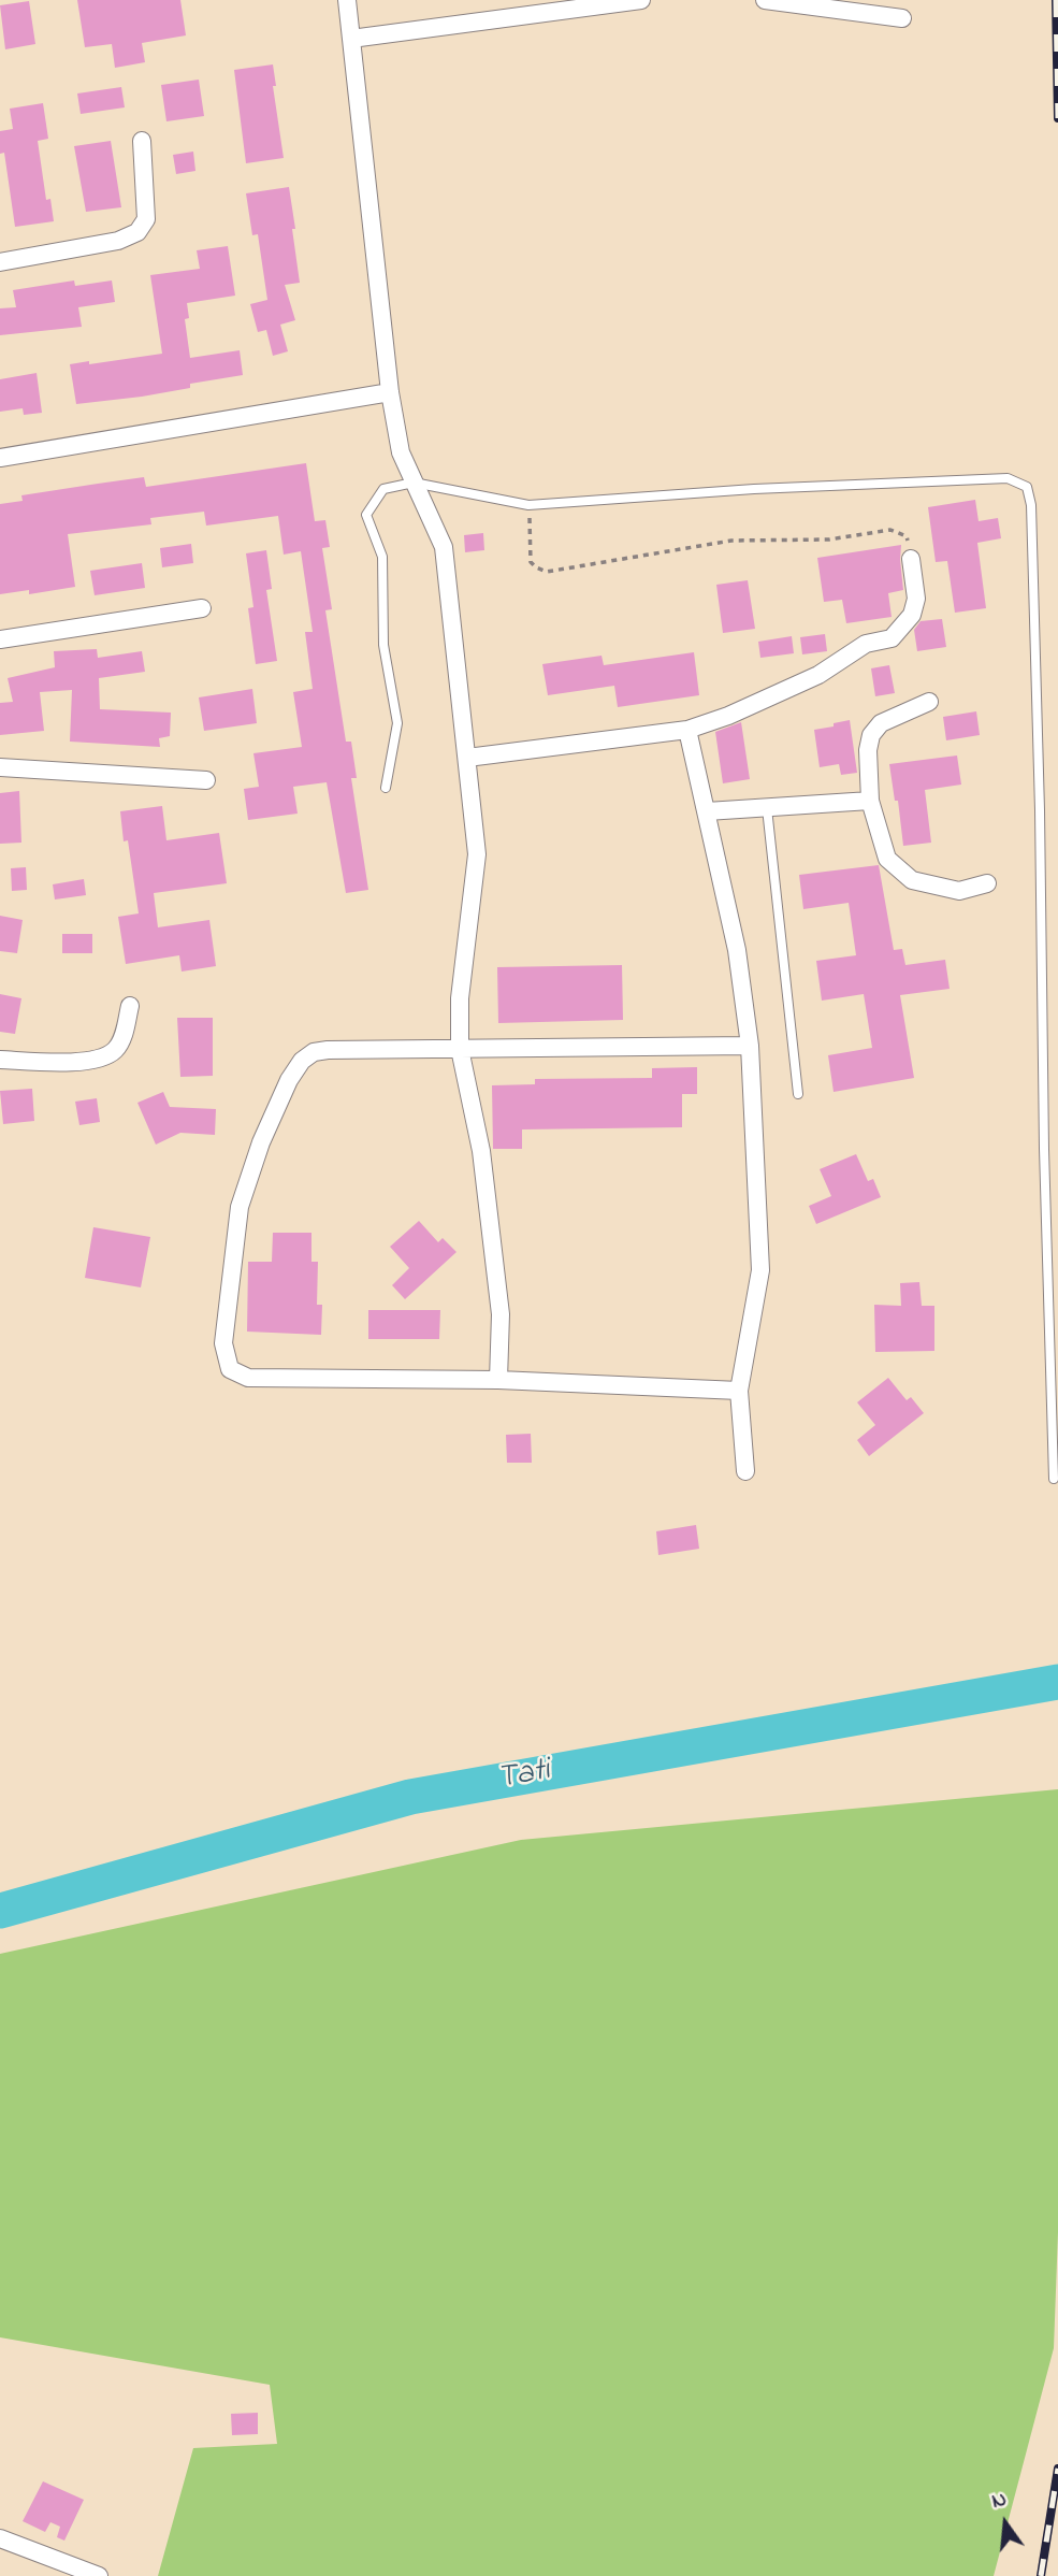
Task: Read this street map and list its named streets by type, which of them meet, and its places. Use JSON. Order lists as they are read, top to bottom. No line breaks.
{"water":["Tati"],"north":"top"}
